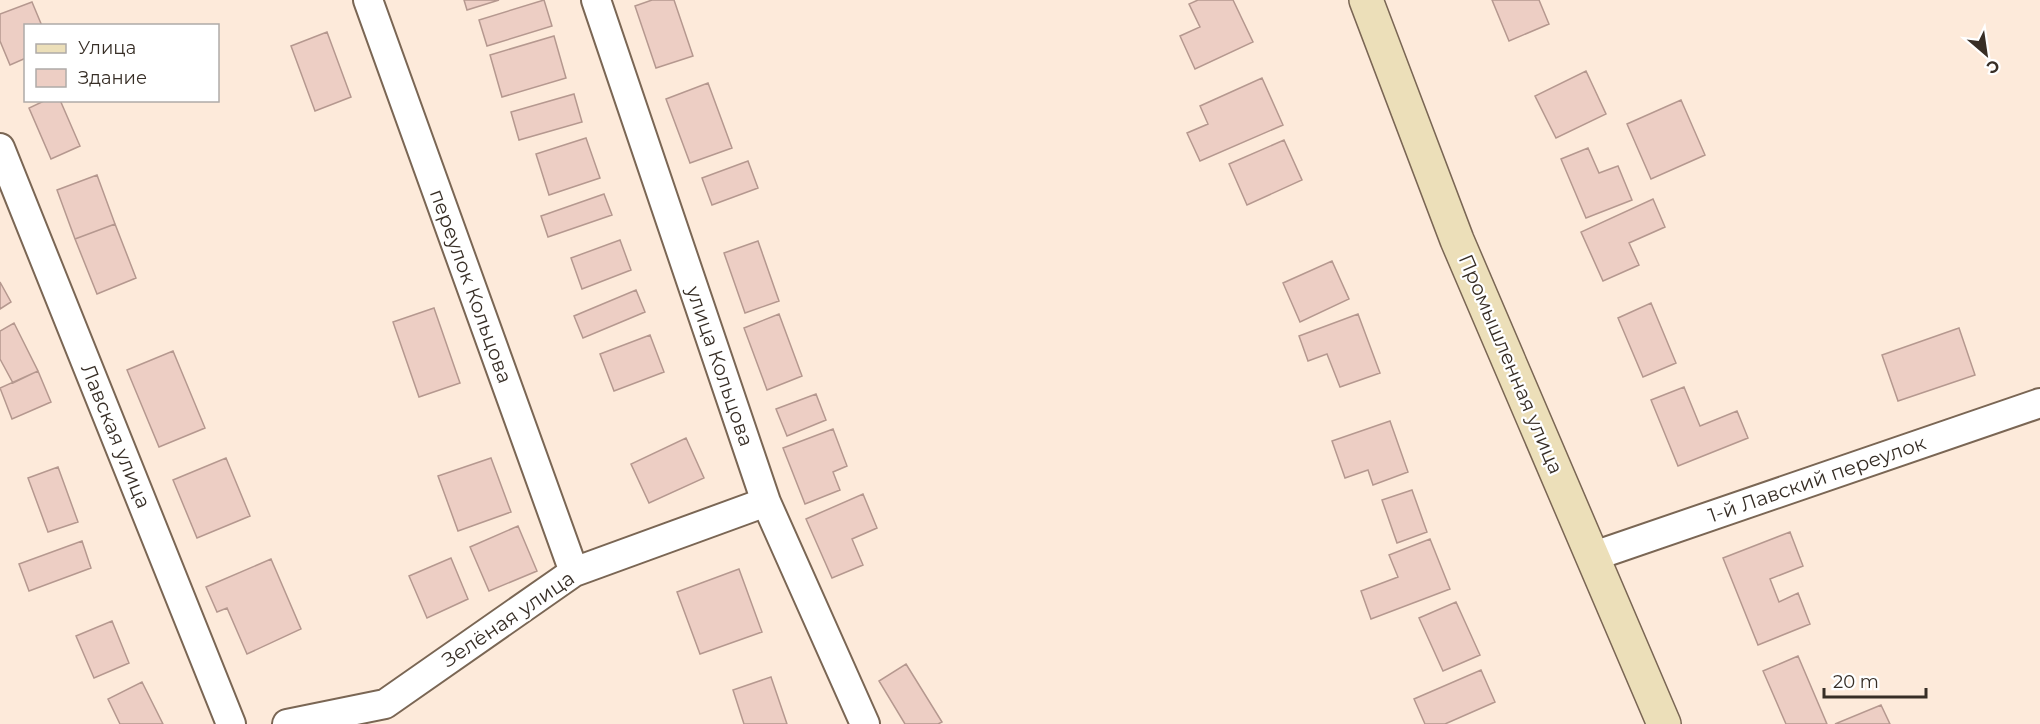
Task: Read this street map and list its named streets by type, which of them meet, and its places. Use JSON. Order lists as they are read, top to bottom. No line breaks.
{"streets":{"street":["переулок Кольцова","Промышленная улица","улица Кольцова","Лавская улица","1-й Лавский переулок","Зелёная улица"]},"crossings":[["переулок Кольцова","Зелёная улица"],["Промышленная улица","1-й Лавский переулок"],["улица Кольцова","Зелёная улица"]],"legend":["Улица","Здание"],"scale_bar":"20 m","north":"bottom right"}
